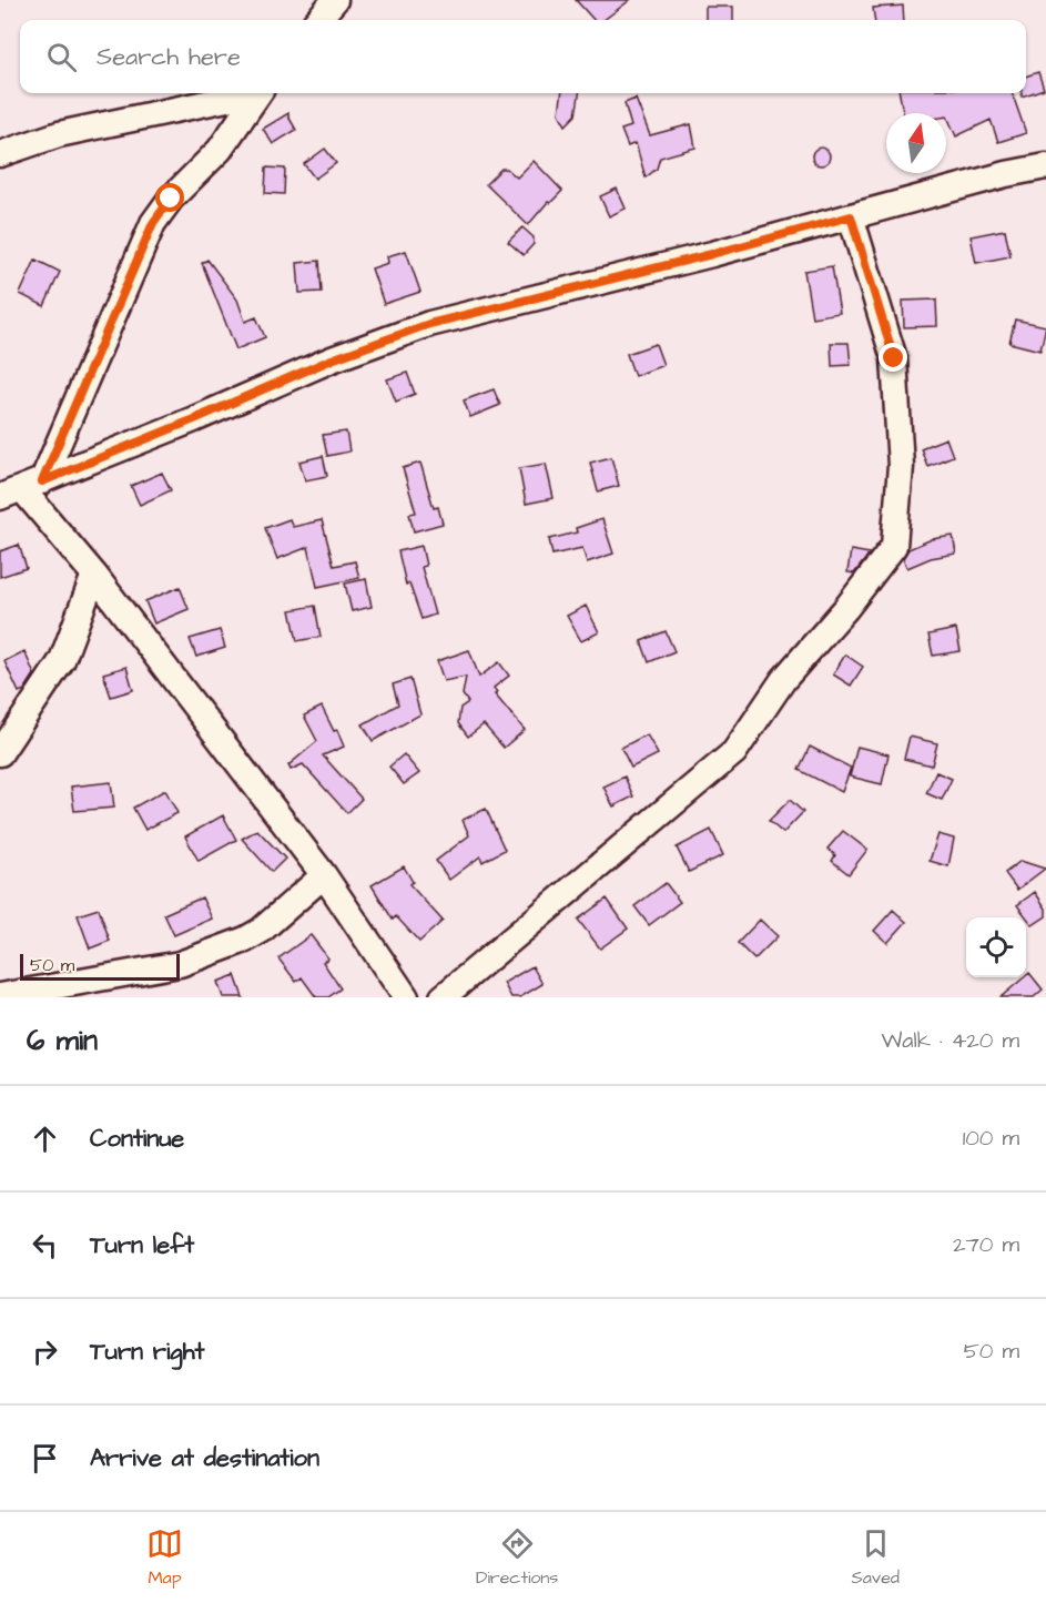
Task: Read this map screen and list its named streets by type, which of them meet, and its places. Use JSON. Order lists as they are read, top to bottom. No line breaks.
{"scale_bar":"50 m","north":"top","page":{"search":"Search here","scale":"50 m","heading":["6 min","Walk · 420 m"],"list":[["Continue","100 m"],["Turn left","270 m"],["Turn right","50 m"],"Arrive at destination"],"nav":["Map","Directions","Saved"]}}
